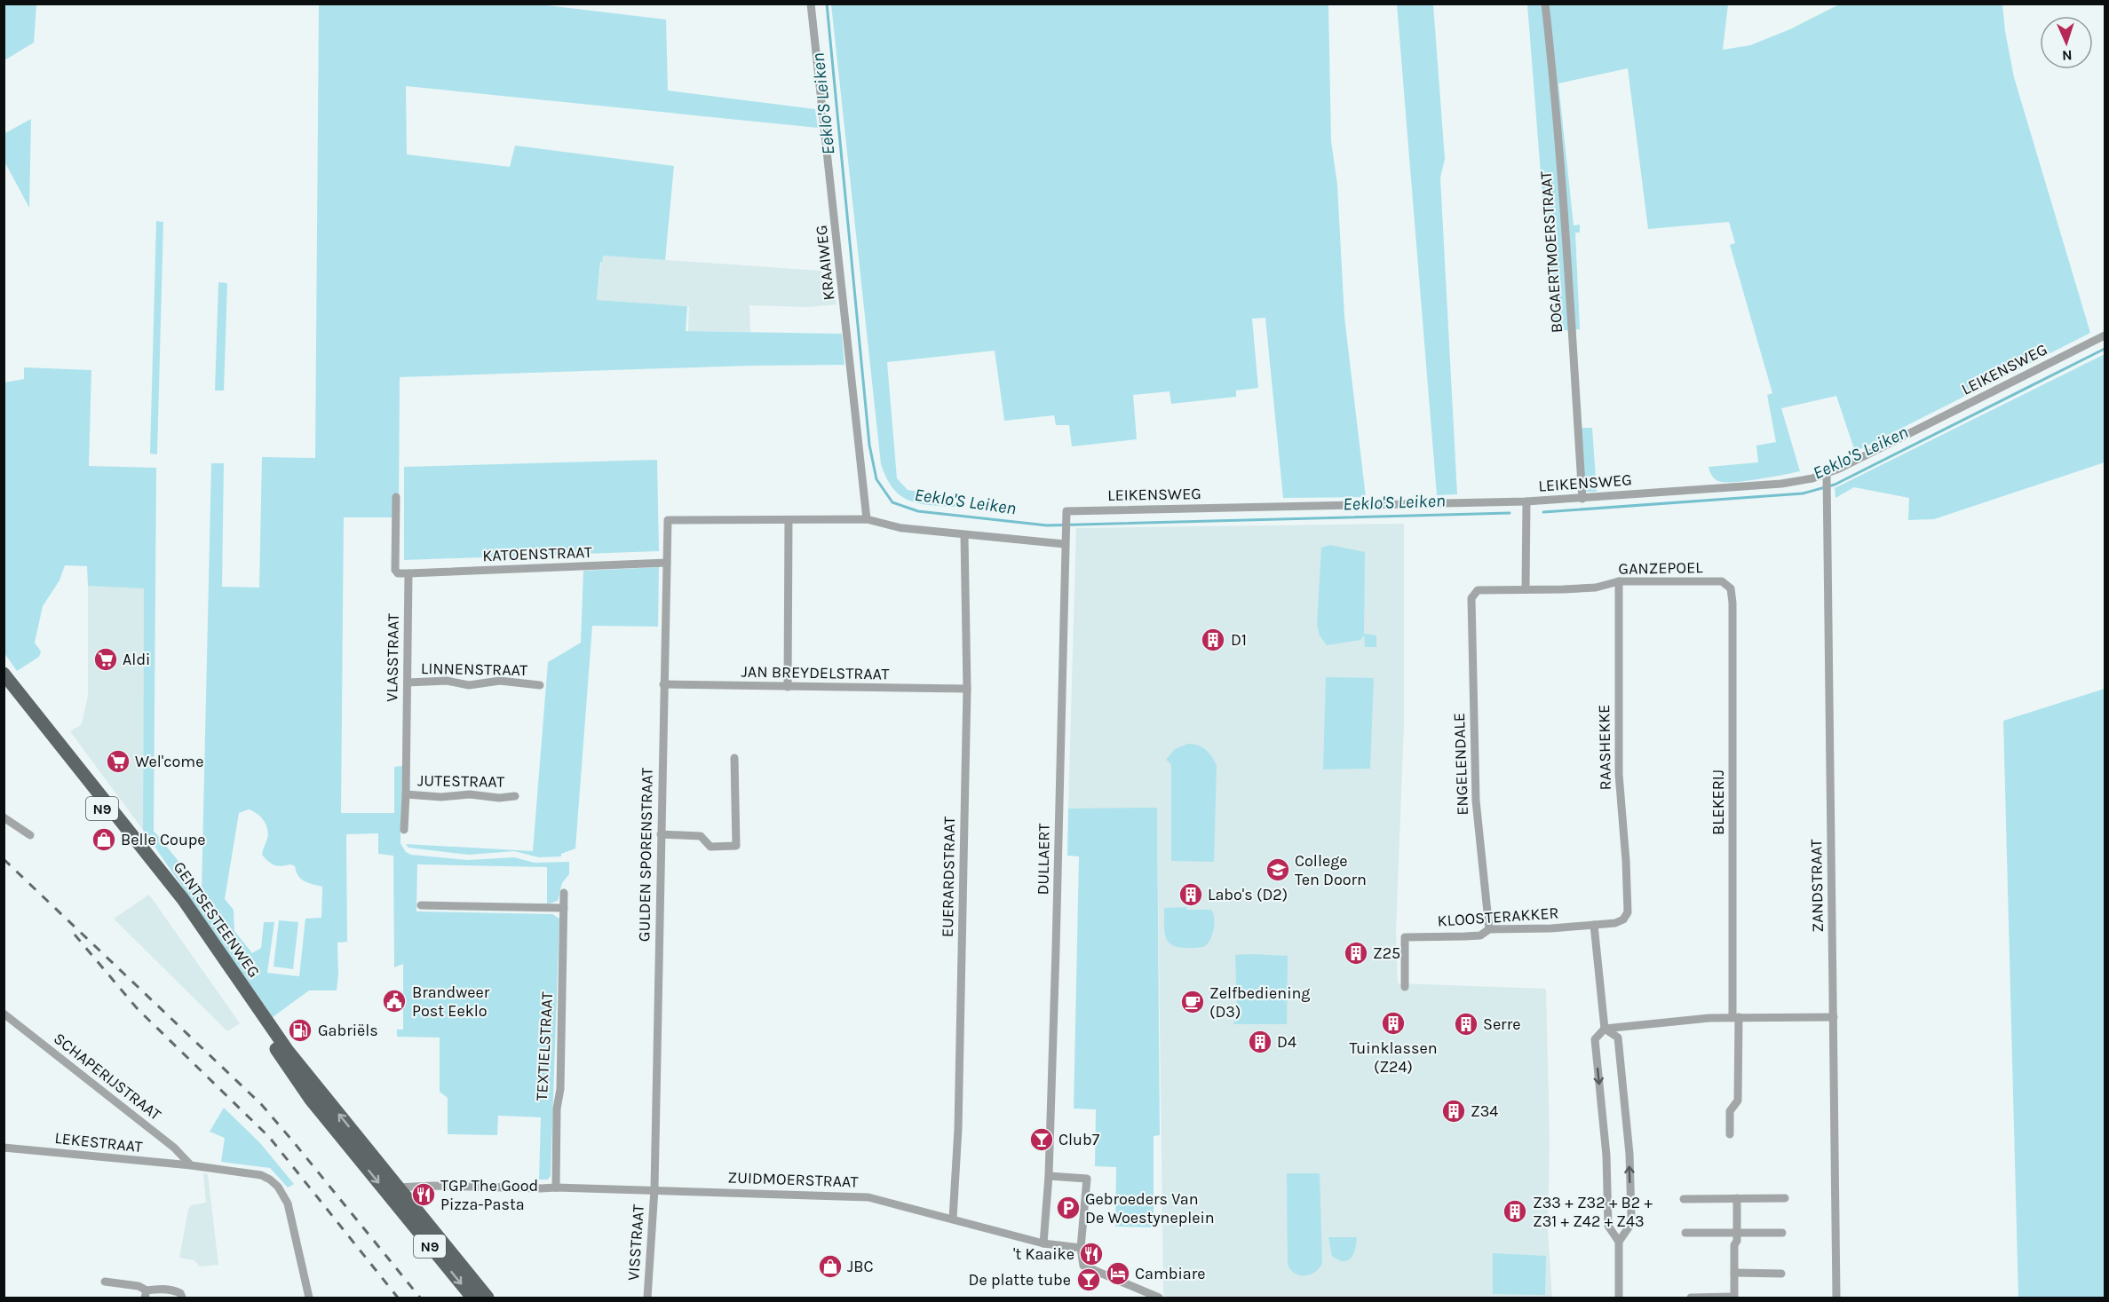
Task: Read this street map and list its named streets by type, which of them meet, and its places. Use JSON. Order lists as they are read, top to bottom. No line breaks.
{"streets":{"main road":["N9","GENTSESTEENWEG"],"street":["BOGAERTMOERSTRAAT","KRAAIWEG","LEIKENSWEG","KATOENSTRAAT","GANZEPOEL","VLASSTRAAT","LINNENSTRAAT","JAN BREYDELSTRAAT","RAASHEKKE","ENGELENDALE","JUTESTRAAT","BLEKERIJ","GULDEN SPORENSTRAAT","DULLAERT","EUERARDSTRAAT","ZANDSTRAAT","KLOOSTERAKKER","TEXTIELSTRAAT","SCHAPERIJSTRAAT","LEKESTRAAT","ZUIDMOERSTRAAT","VISSTRAAT"]},"crossings":[["BOGAERTMOERSTRAAT","LEIKENSWEG"],["LEIKENSWEG","DULLAERT"],["LEIKENSWEG","ZANDSTRAAT"],["KATOENSTRAAT","VLASSTRAAT"],["KATOENSTRAAT","GULDEN SPORENSTRAAT"],["GANZEPOEL","RAASHEKKE"],["GANZEPOEL","ENGELENDALE"],["GANZEPOEL","BLEKERIJ"],["VLASSTRAAT","LINNENSTRAAT"],["VLASSTRAAT","JUTESTRAAT"],["JAN BREYDELSTRAAT","GULDEN SPORENSTRAAT"],["JAN BREYDELSTRAAT","EUERARDSTRAAT"],["RAASHEKKE","KLOOSTERAKKER"],["ENGELENDALE","KLOOSTERAKKER"],["N9","GENTSESTEENWEG"],["N9","ZUIDMOERSTRAAT"],["GULDEN SPORENSTRAAT","ZUIDMOERSTRAAT"],["GULDEN SPORENSTRAAT","VISSTRAAT"],["EUERARDSTRAAT","ZUIDMOERSTRAAT"],["GENTSESTEENWEG","ZUIDMOERSTRAAT"],["TEXTIELSTRAAT","ZUIDMOERSTRAAT"],["SCHAPERIJSTRAAT","LEKESTRAAT"],["ZUIDMOERSTRAAT","VISSTRAAT"]],"water":["Eeklo'S Leiken"],"places":{"building":["D1","Labo's (D2)","Z25","Tuinklassen (Z24)","Serre","D4","Z34","Z33 + Z32 + B2 + Z31 + Z42 + Z43"],"supermarket":["Aldi","Wel'come"],"shop":["Belle Coupe","JBC"],"school or university":["College Ten Doorn"],"public building":["Brandweer Post Eeklo"],"cafe":["Zelfbediening (D3)"],"fuel station":["Gabriëls"],"bar":["Club7","De platte tube"],"restaurant":["TGP The Good Pizza-Pasta","'t Kaaike"],"parking":["Gebroeders Van De Woestyneplein"],"hotel":["Cambiare"]},"north":"bottom"}
